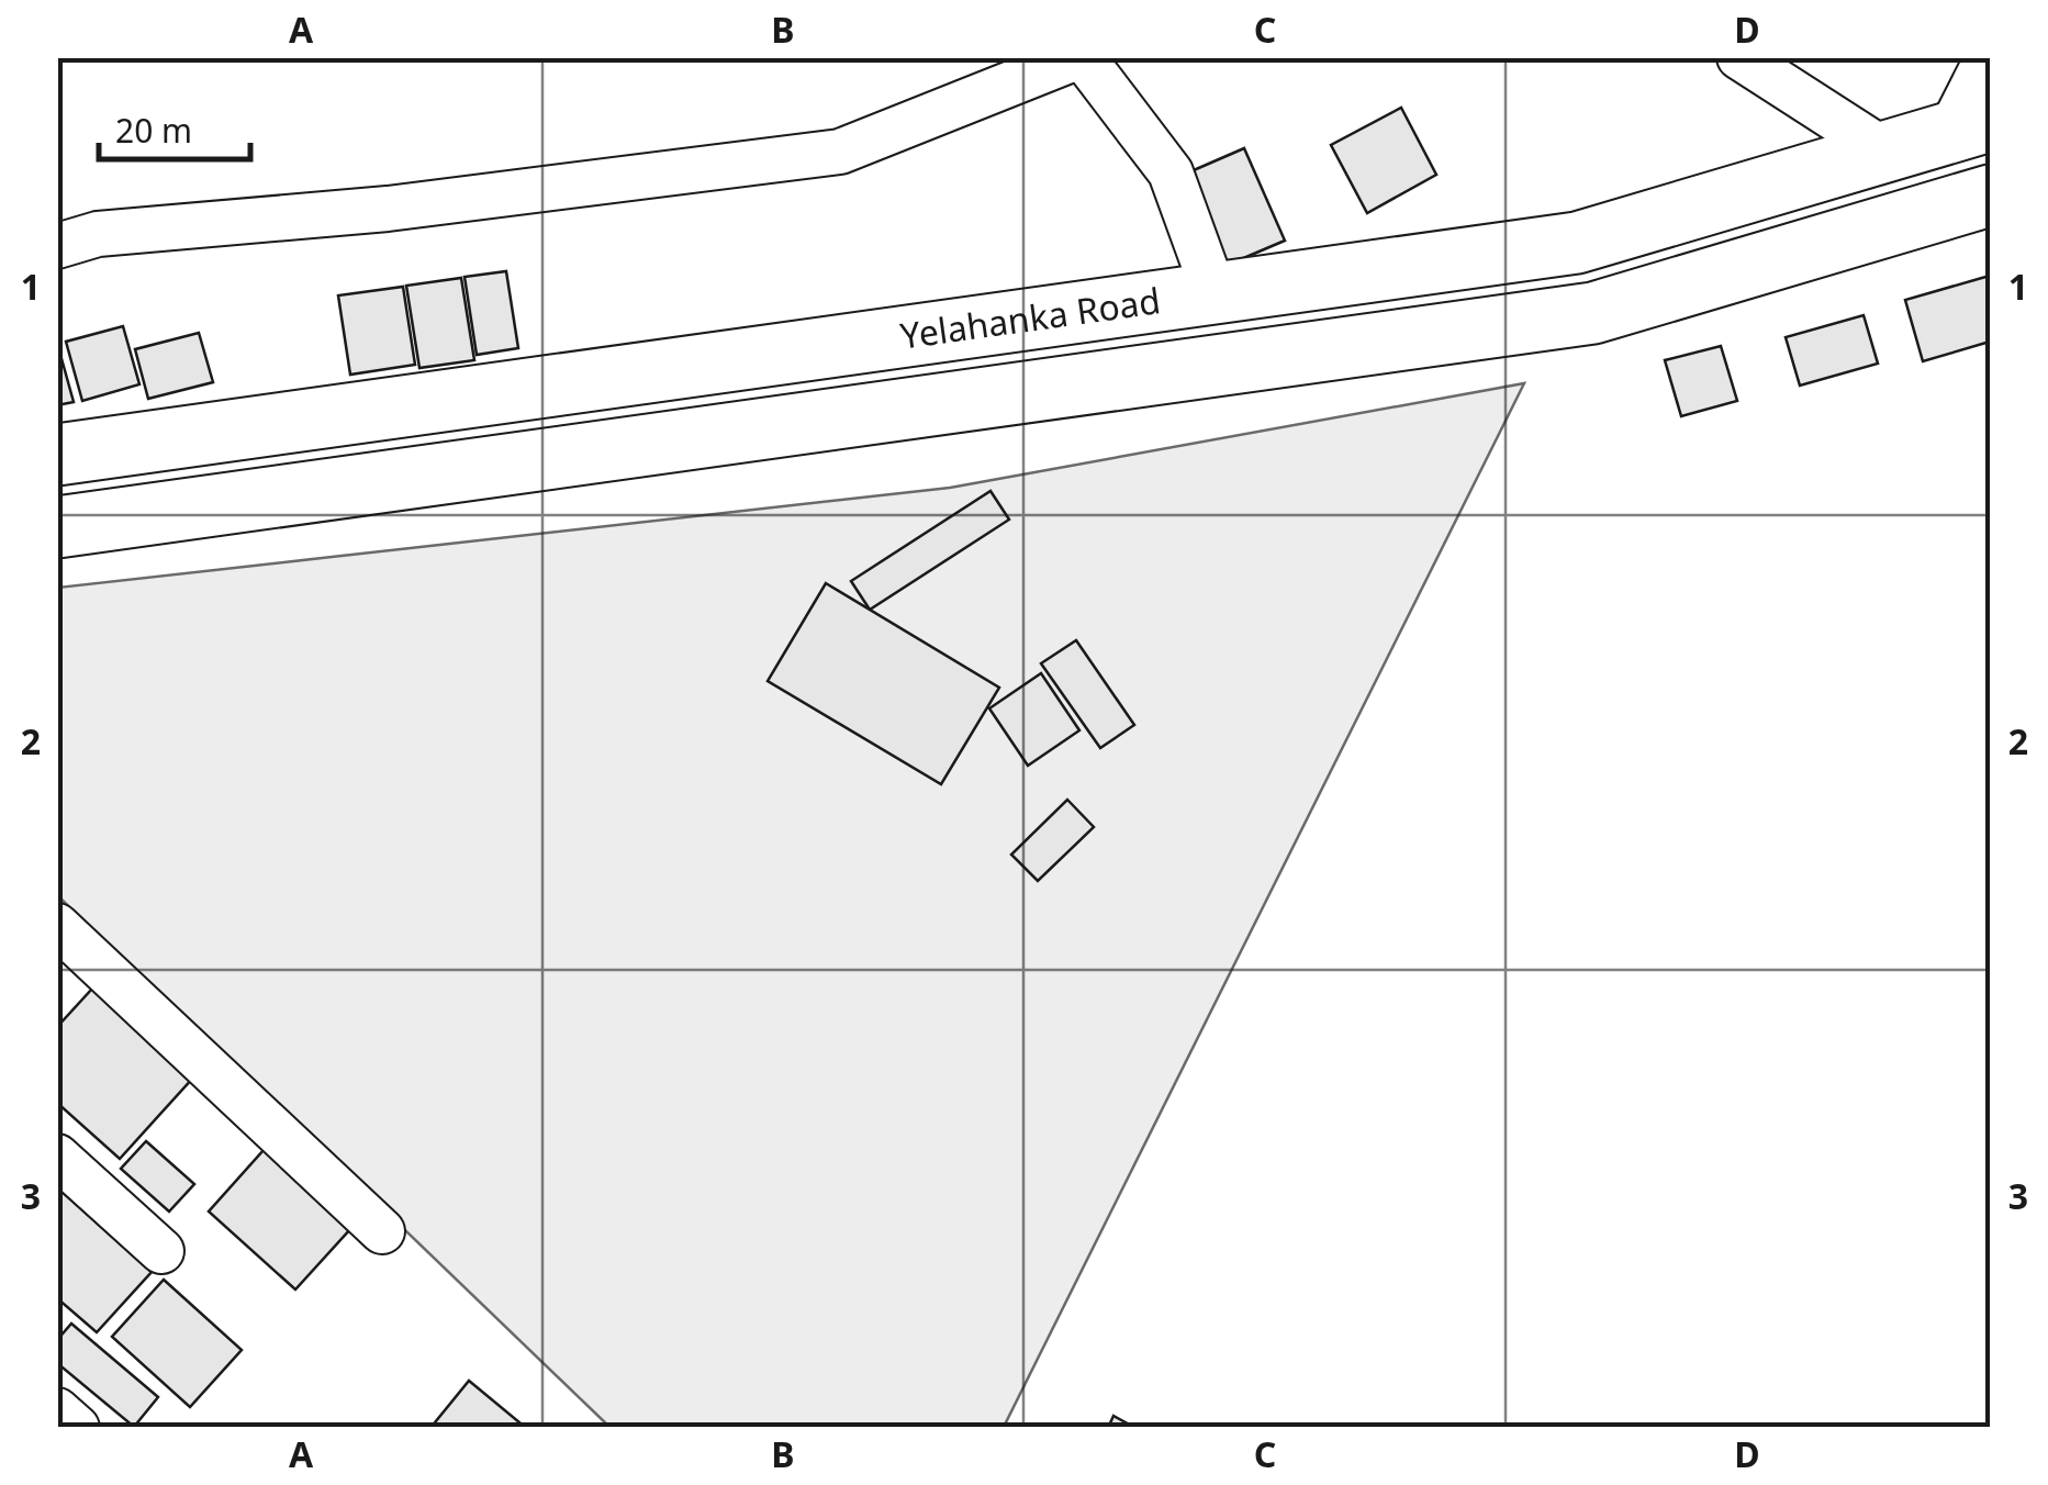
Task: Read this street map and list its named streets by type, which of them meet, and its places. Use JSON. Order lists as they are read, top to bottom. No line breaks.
{"streets":{"main road":["Yelahanka Road"]},"scale_bar":"20 m","grid":{"columns":["A","B","C","D"],"rows":["1","2","3"]}}
